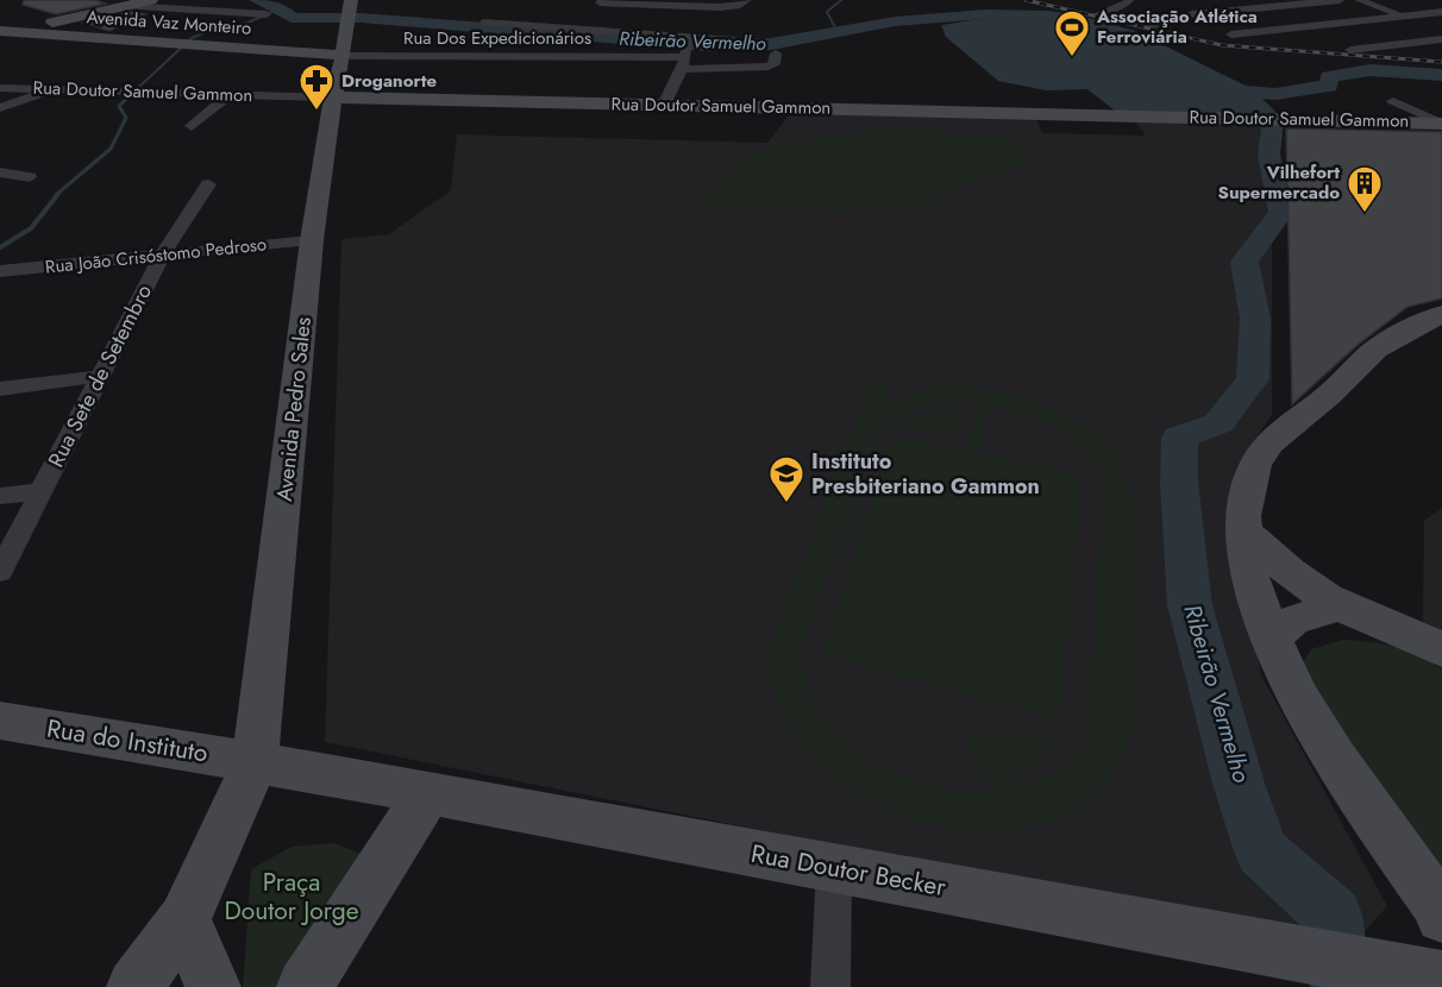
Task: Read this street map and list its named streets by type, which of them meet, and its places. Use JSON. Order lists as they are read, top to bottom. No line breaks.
{"streets":{"main road":["Avenida Vaz Monteiro","Rua Doutor Samuel Gammon","Avenida Pedro Sales","Rua do Instituto","Rua Doutor Becker"],"street":["Rua Dos Expedicionários","Rua João Crisóstomo Pedroso","Rua Sete de Setembro"]},"crossings":[["Avenida Vaz Monteiro","Rua Dos Expedicionários"],["Avenida Vaz Monteiro","Avenida Pedro Sales"],["Rua Dos Expedicionários","Avenida Pedro Sales"],["Rua Doutor Samuel Gammon","Avenida Pedro Sales"],["Rua João Crisóstomo Pedroso","Rua Sete de Setembro"],["Rua João Crisóstomo Pedroso","Avenida Pedro Sales"],["Avenida Pedro Sales","Rua do Instituto"],["Avenida Pedro Sales","Rua Doutor Becker"],["Rua do Instituto","Rua Doutor Becker"]],"water":["Ribeirão Vermelho"],"parks":["Praça Doutor Jorge"],"places":{"sports":["Associação Atlética Ferroviária"],"pharmacy":["Droganorte"],"building":["Vilhefort Supermercado"],"school or university":["Instituto Presbiteriano Gammon"]}}
